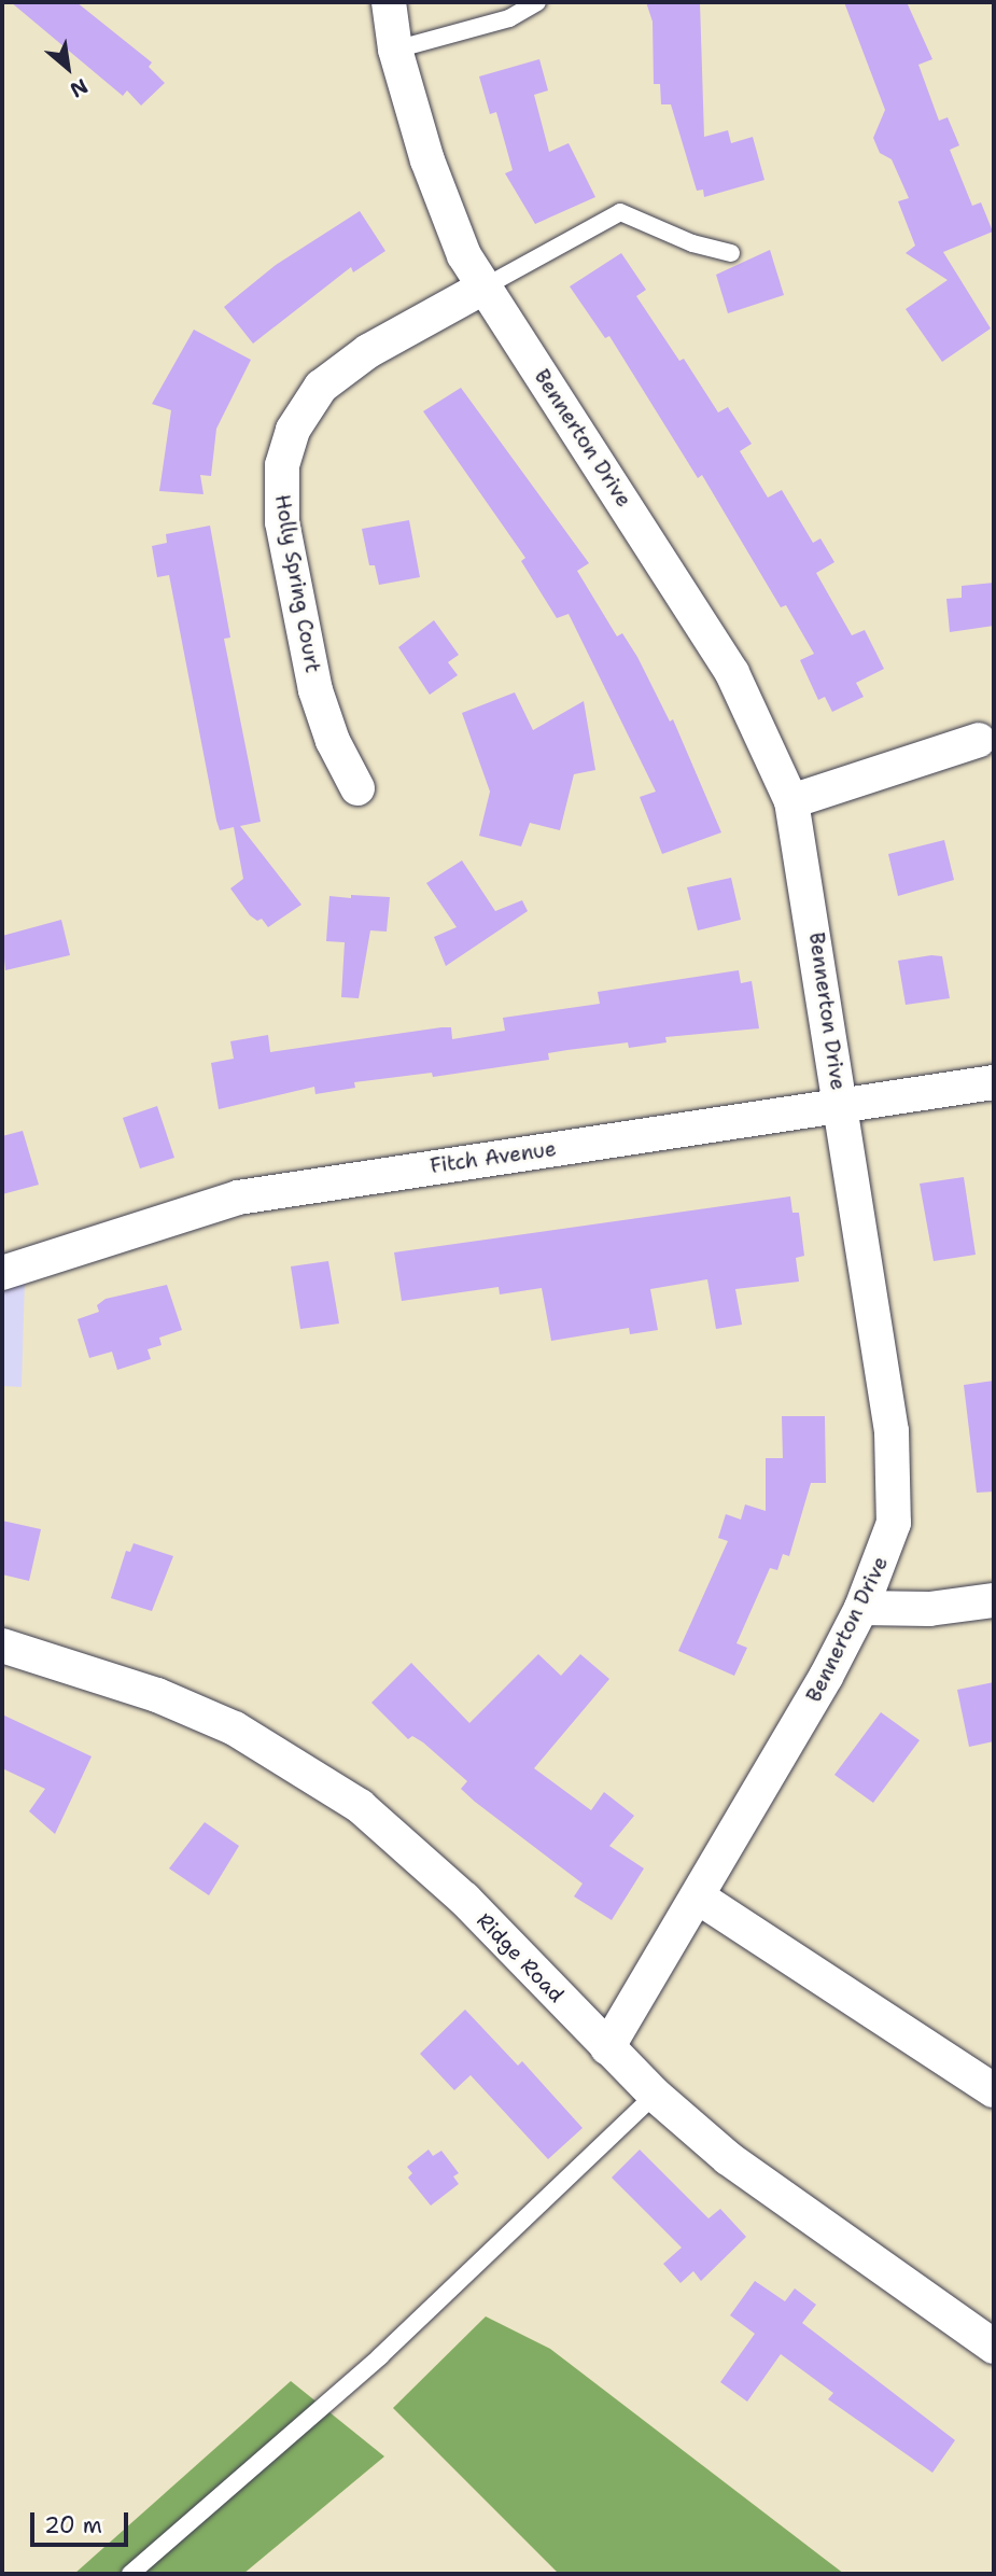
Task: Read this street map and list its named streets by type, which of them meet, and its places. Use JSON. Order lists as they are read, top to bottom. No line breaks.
{"streets":{"street":["Bennerton Drive","Holly Spring Court","Fitch Avenue","Ridge Road"]},"crossings":[["Bennerton Drive","Holly Spring Court"],["Bennerton Drive","Fitch Avenue"],["Bennerton Drive","Ridge Road"]],"scale_bar":"20 m","north":"bottom right"}
